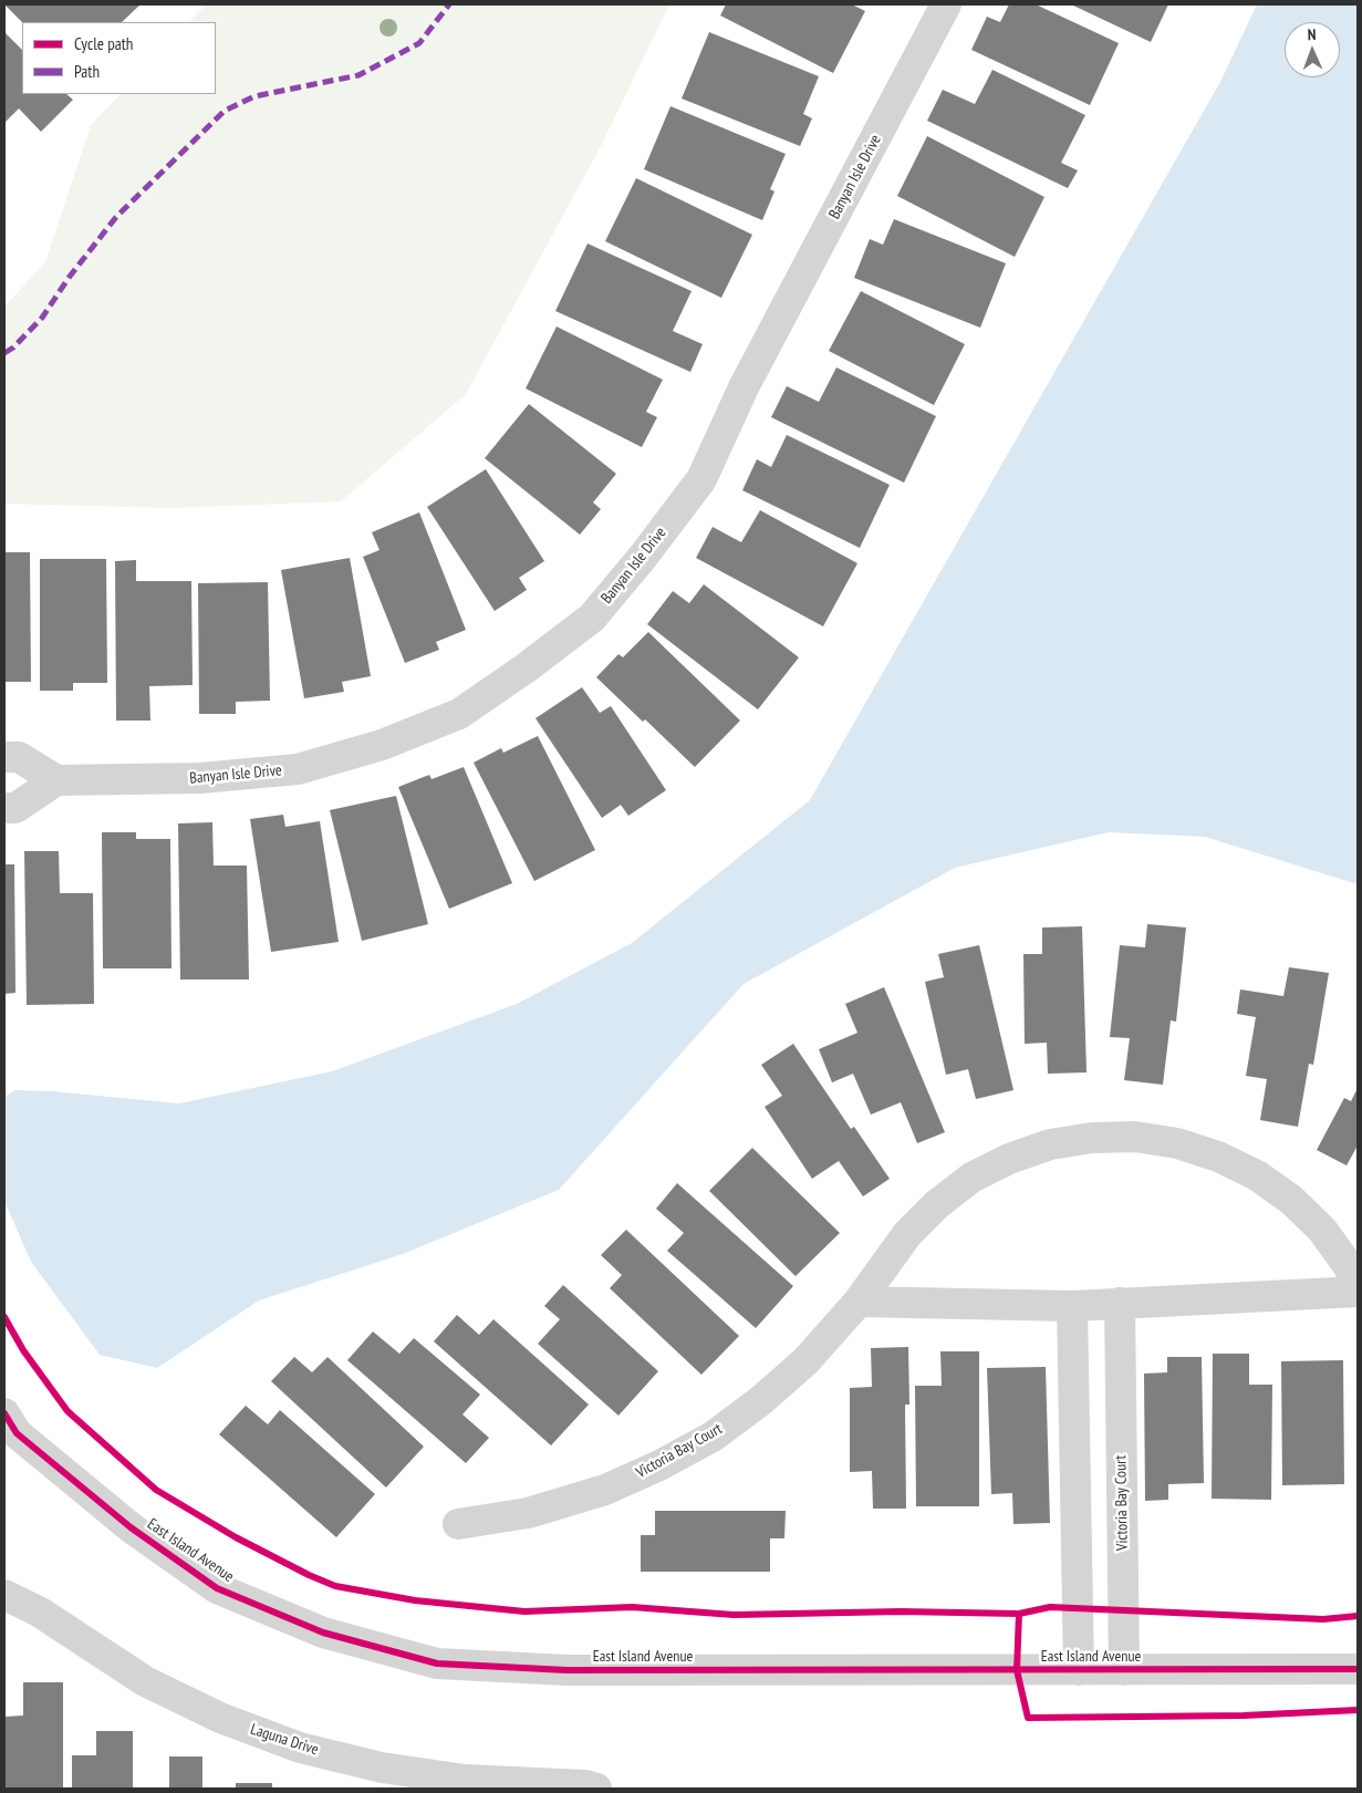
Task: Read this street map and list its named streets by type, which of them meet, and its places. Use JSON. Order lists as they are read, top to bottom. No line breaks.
{"streets":{"street":["Banyan Isle Drive","Victoria Bay Court","East Island Avenue","Laguna Drive"]},"crossings":[["Victoria Bay Court","East Island Avenue"]],"legend":["Cycle path","Path"],"north":"top"}
